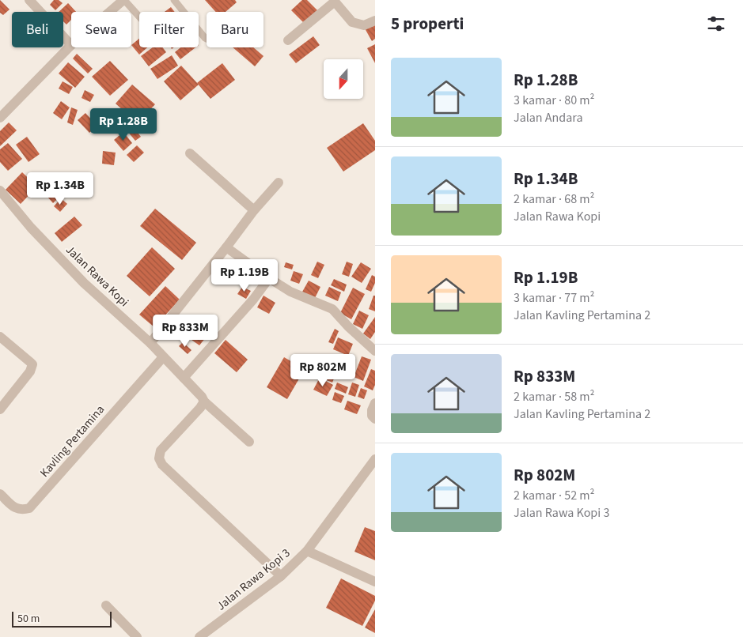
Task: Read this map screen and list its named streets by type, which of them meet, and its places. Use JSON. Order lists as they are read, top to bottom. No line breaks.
{"streets":{"street":["Jalan Rawa Kopi","Kavling Pertamina","Jalan Rawa Kopi 3"]},"crossings":[["Jalan Rawa Kopi","Kavling Pertamina"]],"scale_bar":"50 m","north":"bottom","page":{"heading":"5 properti","chip":["Beli","Sewa","Filter","Baru"],"list":[{"name":"Rp 1.28B","note":"3 kamar · 80 m² · Jalan Andara"},{"name":"Rp 1.34B","note":"2 kamar · 68 m² · Jalan Rawa Kopi"},{"name":"Rp 1.19B","note":"3 kamar · 77 m² · Jalan Kavling Pertamina 2"},{"name":"Rp 833M","note":"2 kamar · 58 m² · Jalan Kavling Pertamina 2"},{"name":"Rp 802M","note":"2 kamar · 52 m² · Jalan Rawa Kopi 3"}],"price":["Rp 1.28B","Rp 1.34B","Rp 1.19B","Rp 833M","Rp 802M"],"scale":"50 m"}}
